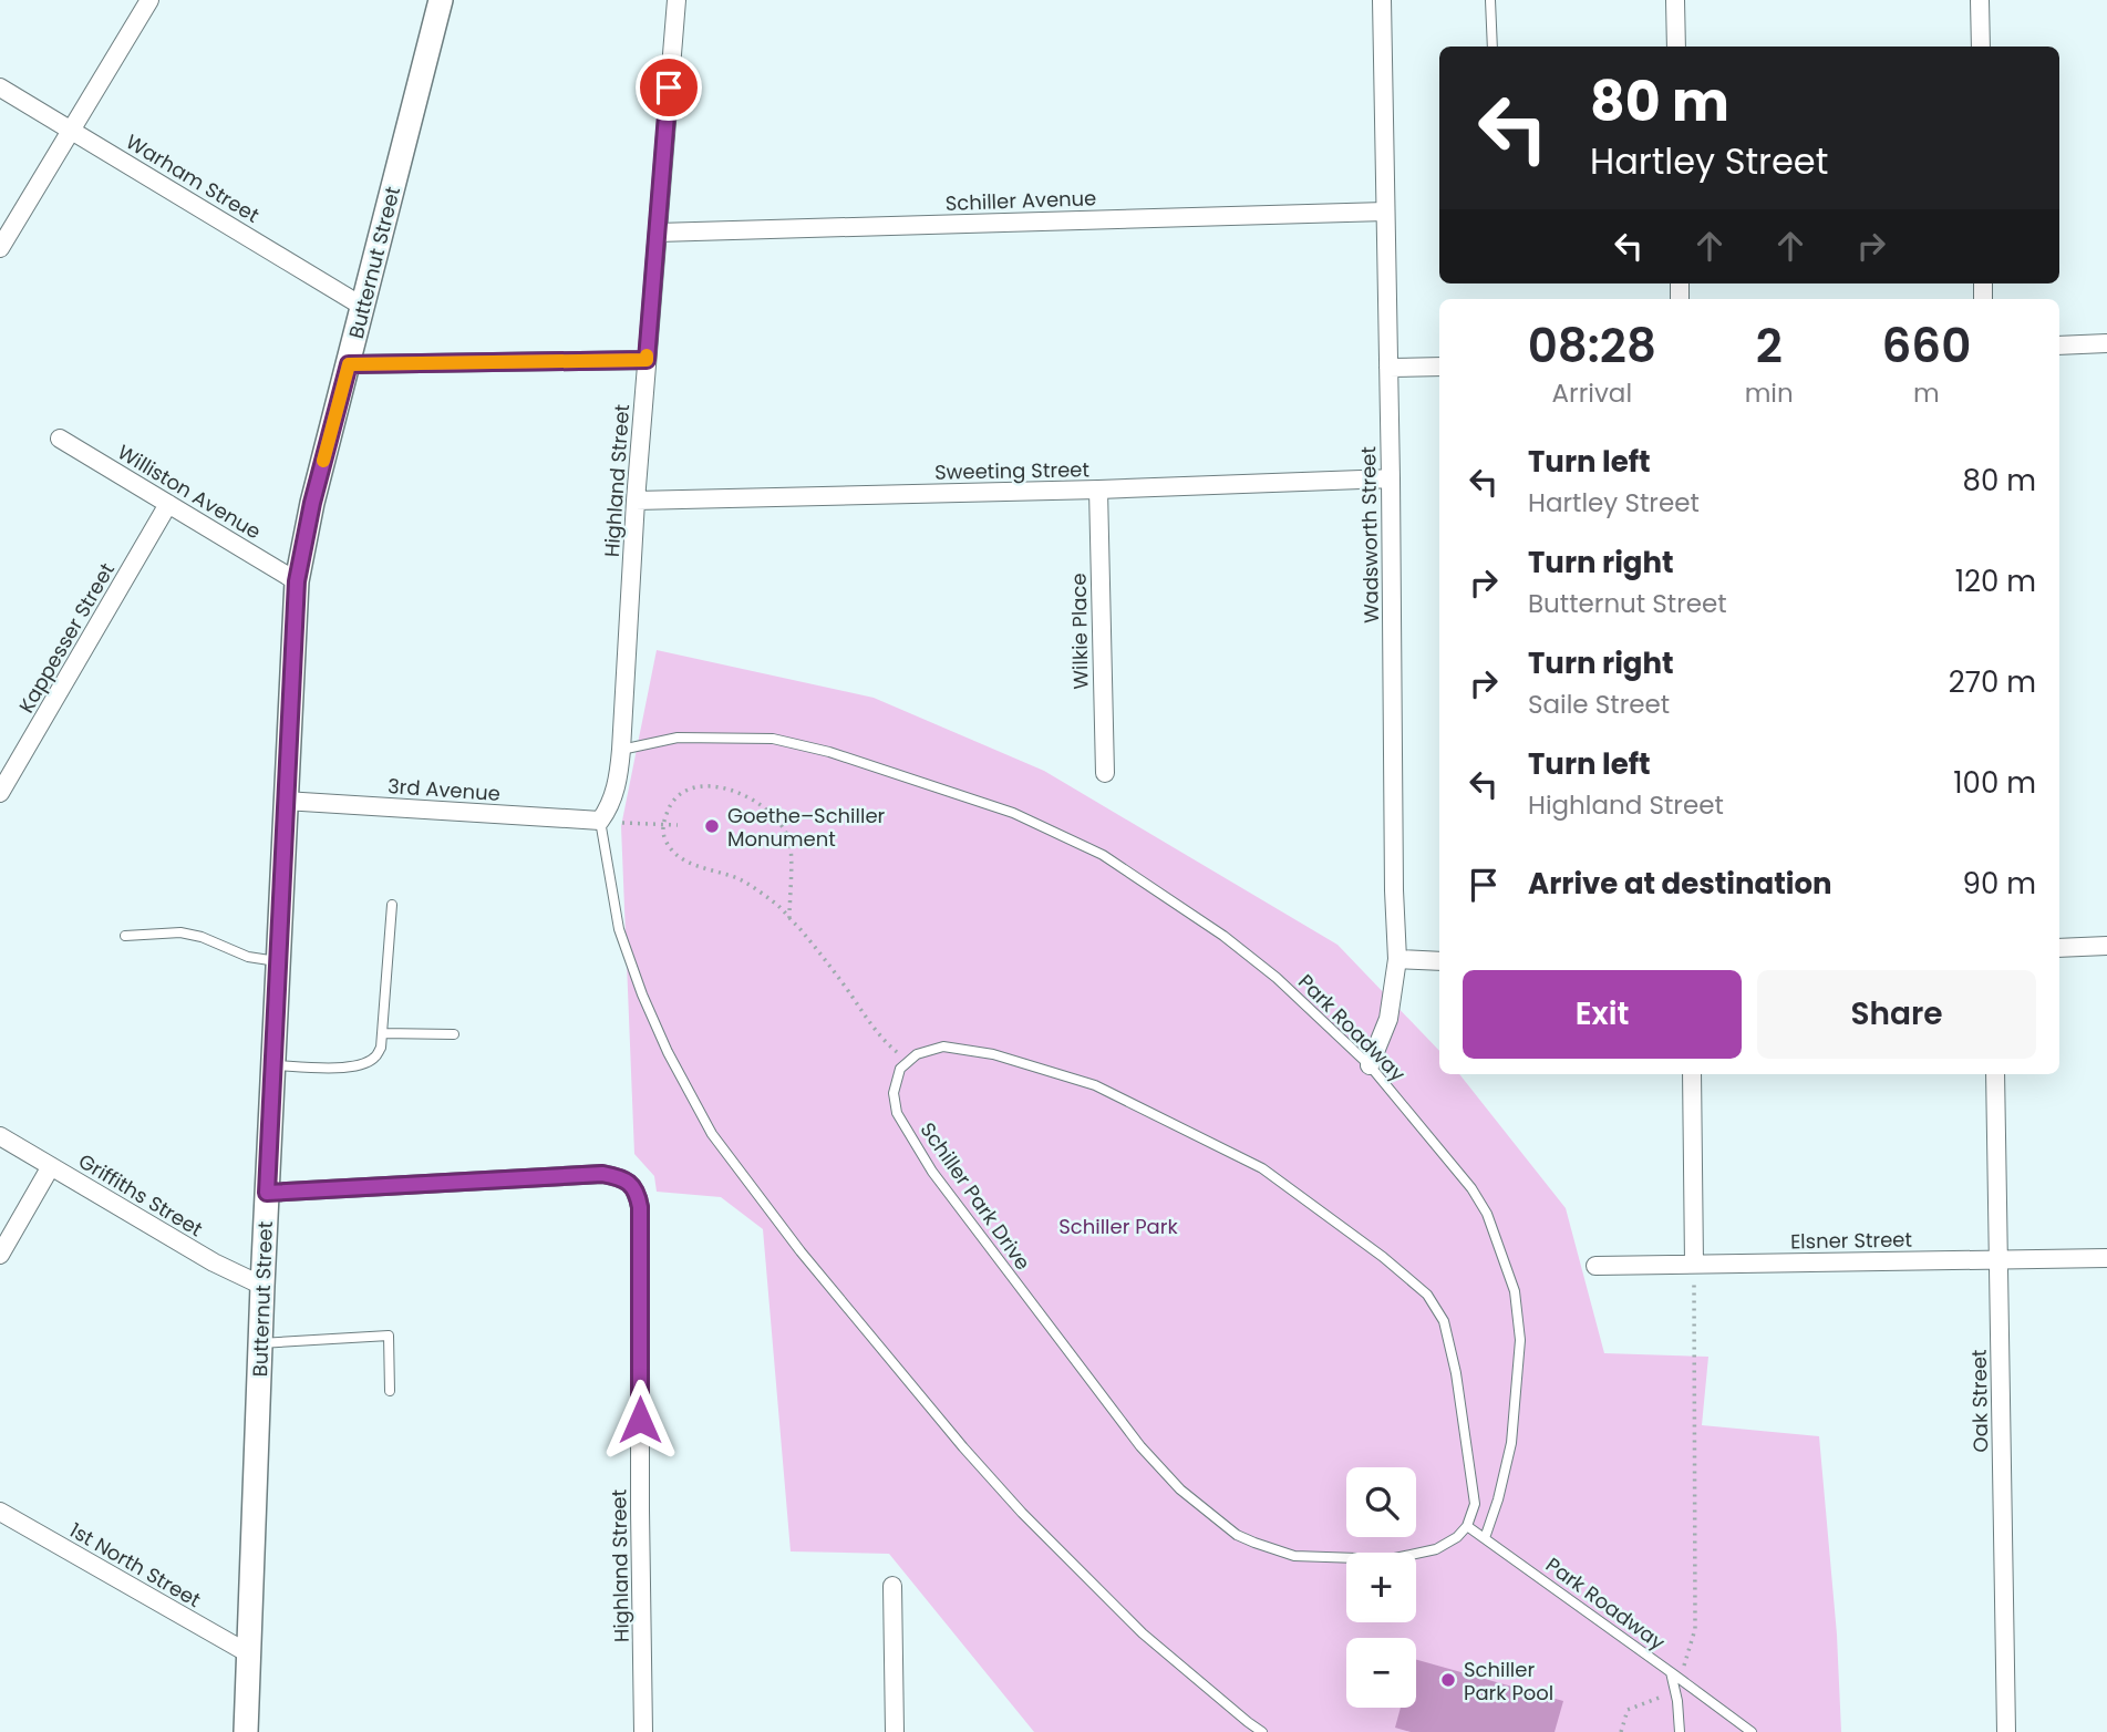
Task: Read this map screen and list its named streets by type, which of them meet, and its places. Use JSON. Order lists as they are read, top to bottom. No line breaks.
{"streets":{"street":["Warham Street","Schiller Avenue","Butternut Street","Sweeting Street","Highland Street","Williston Avenue","Wadsworth Street","Wilkie Place","Kappesser Street","3rd Avenue","Griffiths Street","Elsner Street","Oak Street","1st North Street"],"lane":["Park Roadway","Schiller Park Drive"]},"crossings":[["Warham Street","Butternut Street"],["Schiller Avenue","Highland Street"],["Schiller Avenue","Wadsworth Street"],["Butternut Street","Highland Street"],["Butternut Street","Williston Avenue"],["Butternut Street","3rd Avenue"],["Butternut Street","Griffiths Street"],["Butternut Street","1st North Street"],["Sweeting Street","Highland Street"],["Sweeting Street","Wadsworth Street"],["Sweeting Street","Wilkie Place"],["Highland Street","3rd Avenue"],["Highland Street","Park Roadway"],["Williston Avenue","Kappesser Street"],["Wadsworth Street","Park Roadway"],["Elsner Street","Oak Street"]],"parks":["Schiller Park"],"places":["Goethe–Schiller Monument","Schiller Park Pool"],"page":{"turn":["80 m","Hartley Street"],"eta":["08:28","Arrival","2","min","660","m"],"list":[{"name":"Turn left","note":"Hartley Street","value":"80 m"},{"name":"Turn right","note":"Butternut Street","value":"120 m"},{"name":"Turn right","note":"Saile Street","value":"270 m"},{"name":"Turn left","note":"Highland Street","value":"100 m"},{"name":"Arrive at destination","value":"90 m"}],"buttons":["Exit","Share"],"map_buttons":["+","−"]}}
